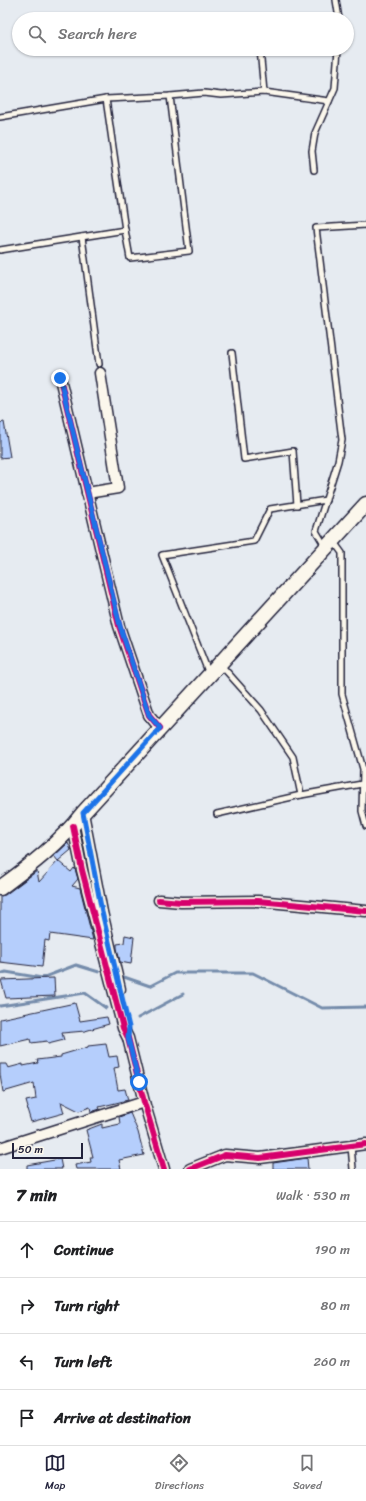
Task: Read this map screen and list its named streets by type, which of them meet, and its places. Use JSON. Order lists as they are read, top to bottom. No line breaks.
{"scale_bar":"50 m","page":{"search":"Search here","scale":"50 m","heading":["7 min","Walk · 530 m"],"list":[["Continue","190 m"],["Turn right","80 m"],["Turn left","260 m"],"Arrive at destination"],"nav":["Map","Directions","Saved"]}}
